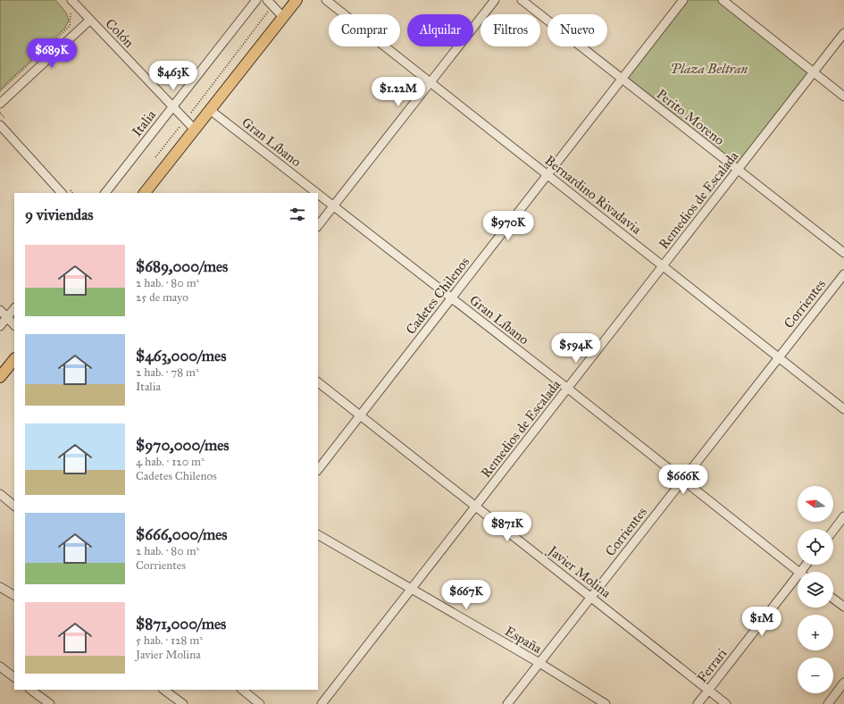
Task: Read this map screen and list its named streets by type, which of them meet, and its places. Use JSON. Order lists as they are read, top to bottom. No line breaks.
{"streets":{"street":["Colón","Perito Moreno","Italia","Gran Líbano","Bernardino Rivadavia","Remedios de Escalada","Cadetes Chilenos","Corrientes","Javier Molina","España","Ferrari"]},"crossings":[["Colón","Italia"],["Perito Moreno","Remedios de Escalada"],["Perito Moreno","Cadetes Chilenos"],["Gran Líbano","Remedios de Escalada"],["Gran Líbano","Cadetes Chilenos"],["Gran Líbano","Corrientes"],["Bernardino Rivadavia","Remedios de Escalada"],["Bernardino Rivadavia","Cadetes Chilenos"],["Bernardino Rivadavia","Corrientes"],["Remedios de Escalada","Javier Molina"],["Remedios de Escalada","España"],["Cadetes Chilenos","Javier Molina"],["Corrientes","Javier Molina"],["Corrientes","España"],["Javier Molina","Ferrari"]],"parks":["Plaza Beltran"],"north":"left","page":{"chip":["Comprar","Alquilar","Filtros","Nuevo"],"price":["$689K","$463K","$1.22M","$970K","$594K","$666K","$871K","$667K","$1M"],"heading":"9 viviendas","list":[{"name":"$689,000/mes","note":"2 hab. · 80 m² · 25 de mayo"},{"name":"$463,000/mes","note":"2 hab. · 78 m² · Italia"},{"name":"$970,000/mes","note":"4 hab. · 120 m² · Cadetes Chilenos"},{"name":"$666,000/mes","note":"2 hab. · 80 m² · Corrientes"},{"name":"$871,000/mes","note":"5 hab. · 128 m² · Javier Molina"}],"map_buttons":["+","−"]}}
